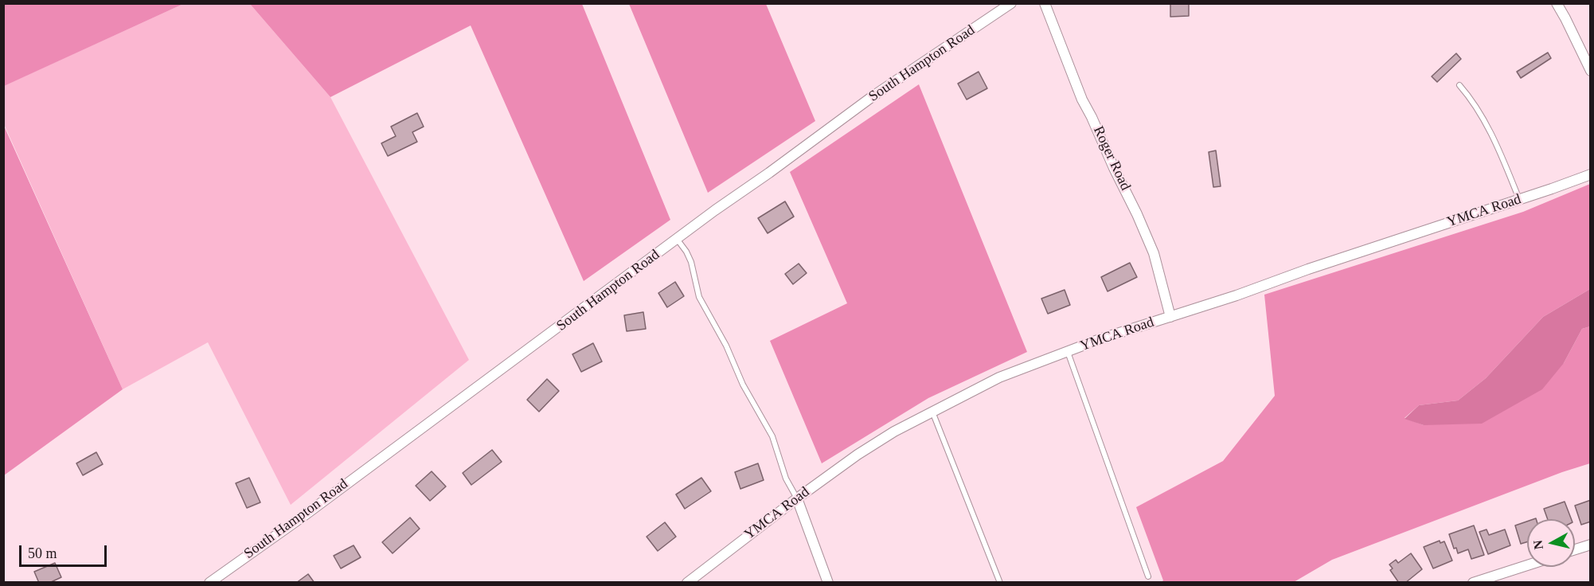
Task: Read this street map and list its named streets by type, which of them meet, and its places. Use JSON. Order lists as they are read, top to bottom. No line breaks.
{"streets":{"street":["South Hampton Road","Roger Road","YMCA Road"]},"crossings":[["Roger Road","YMCA Road"]],"scale_bar":"50 m","north":"left"}
